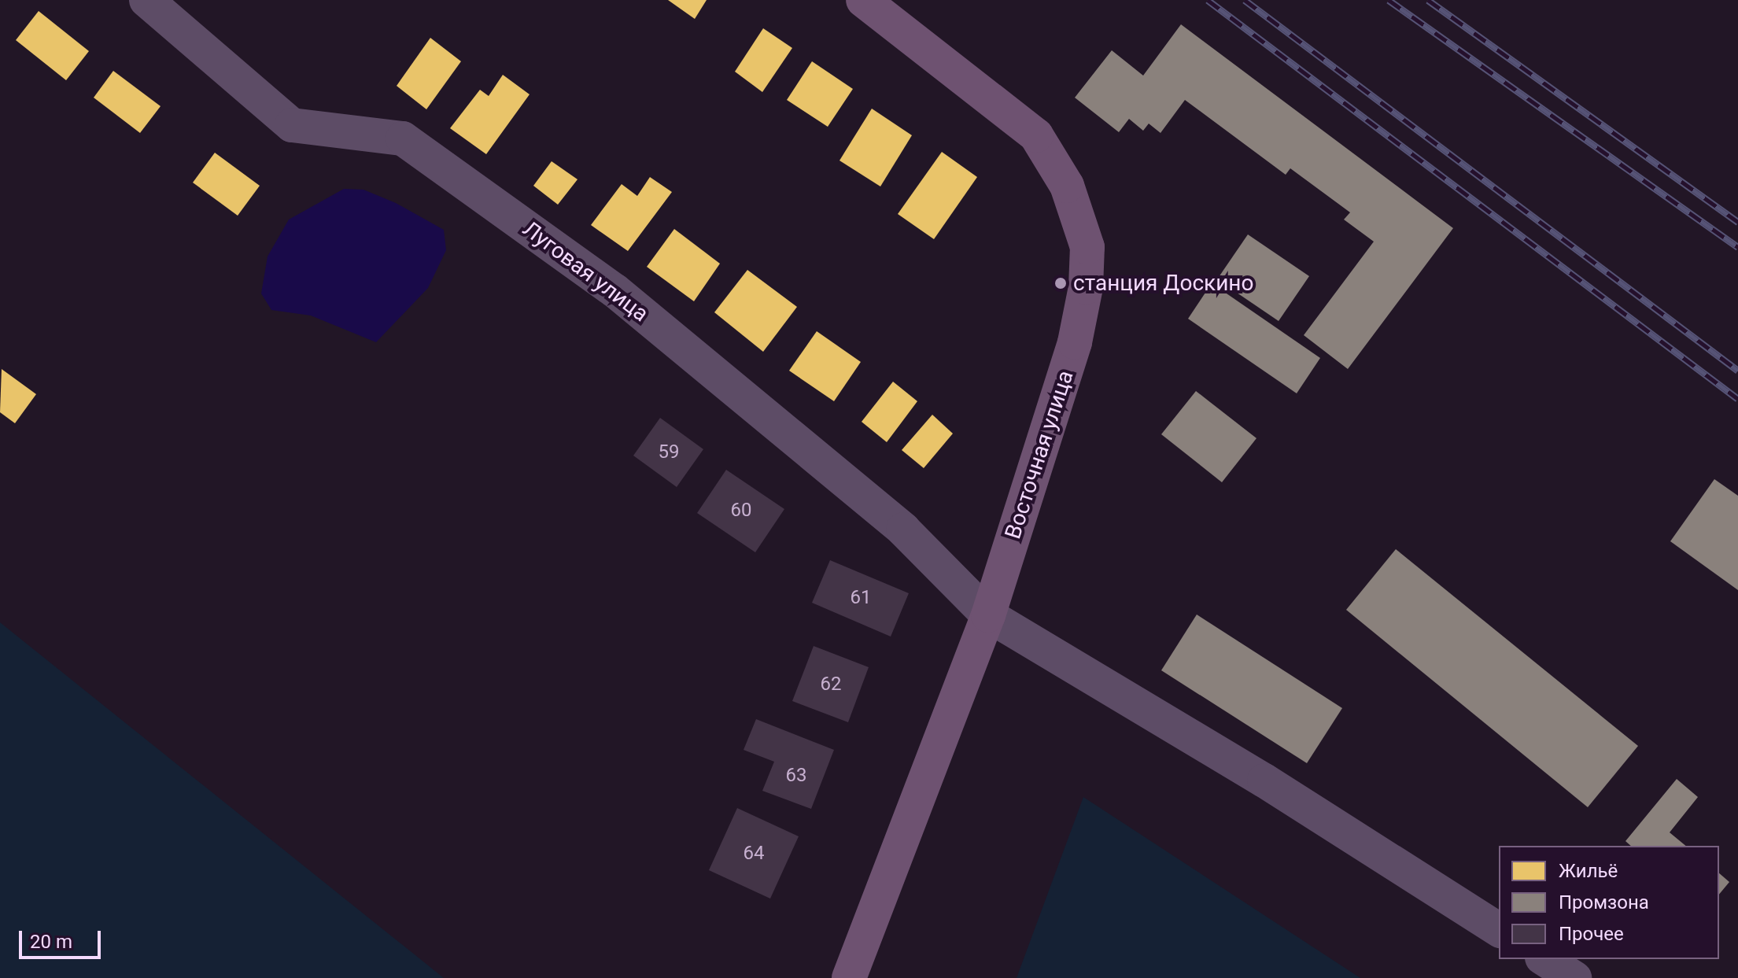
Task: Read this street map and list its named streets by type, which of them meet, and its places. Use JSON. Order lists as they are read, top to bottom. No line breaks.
{"streets":{"main road":["Восточная улица"],"street":["Луговая улица"]},"crossings":[["Луговая улица","Восточная улица"]],"places":["станция Доскино"],"house_numbers":["59","60","61","62","63","64"],"legend":["Жильё","Промзона","Прочее"],"scale_bar":"20 m"}
